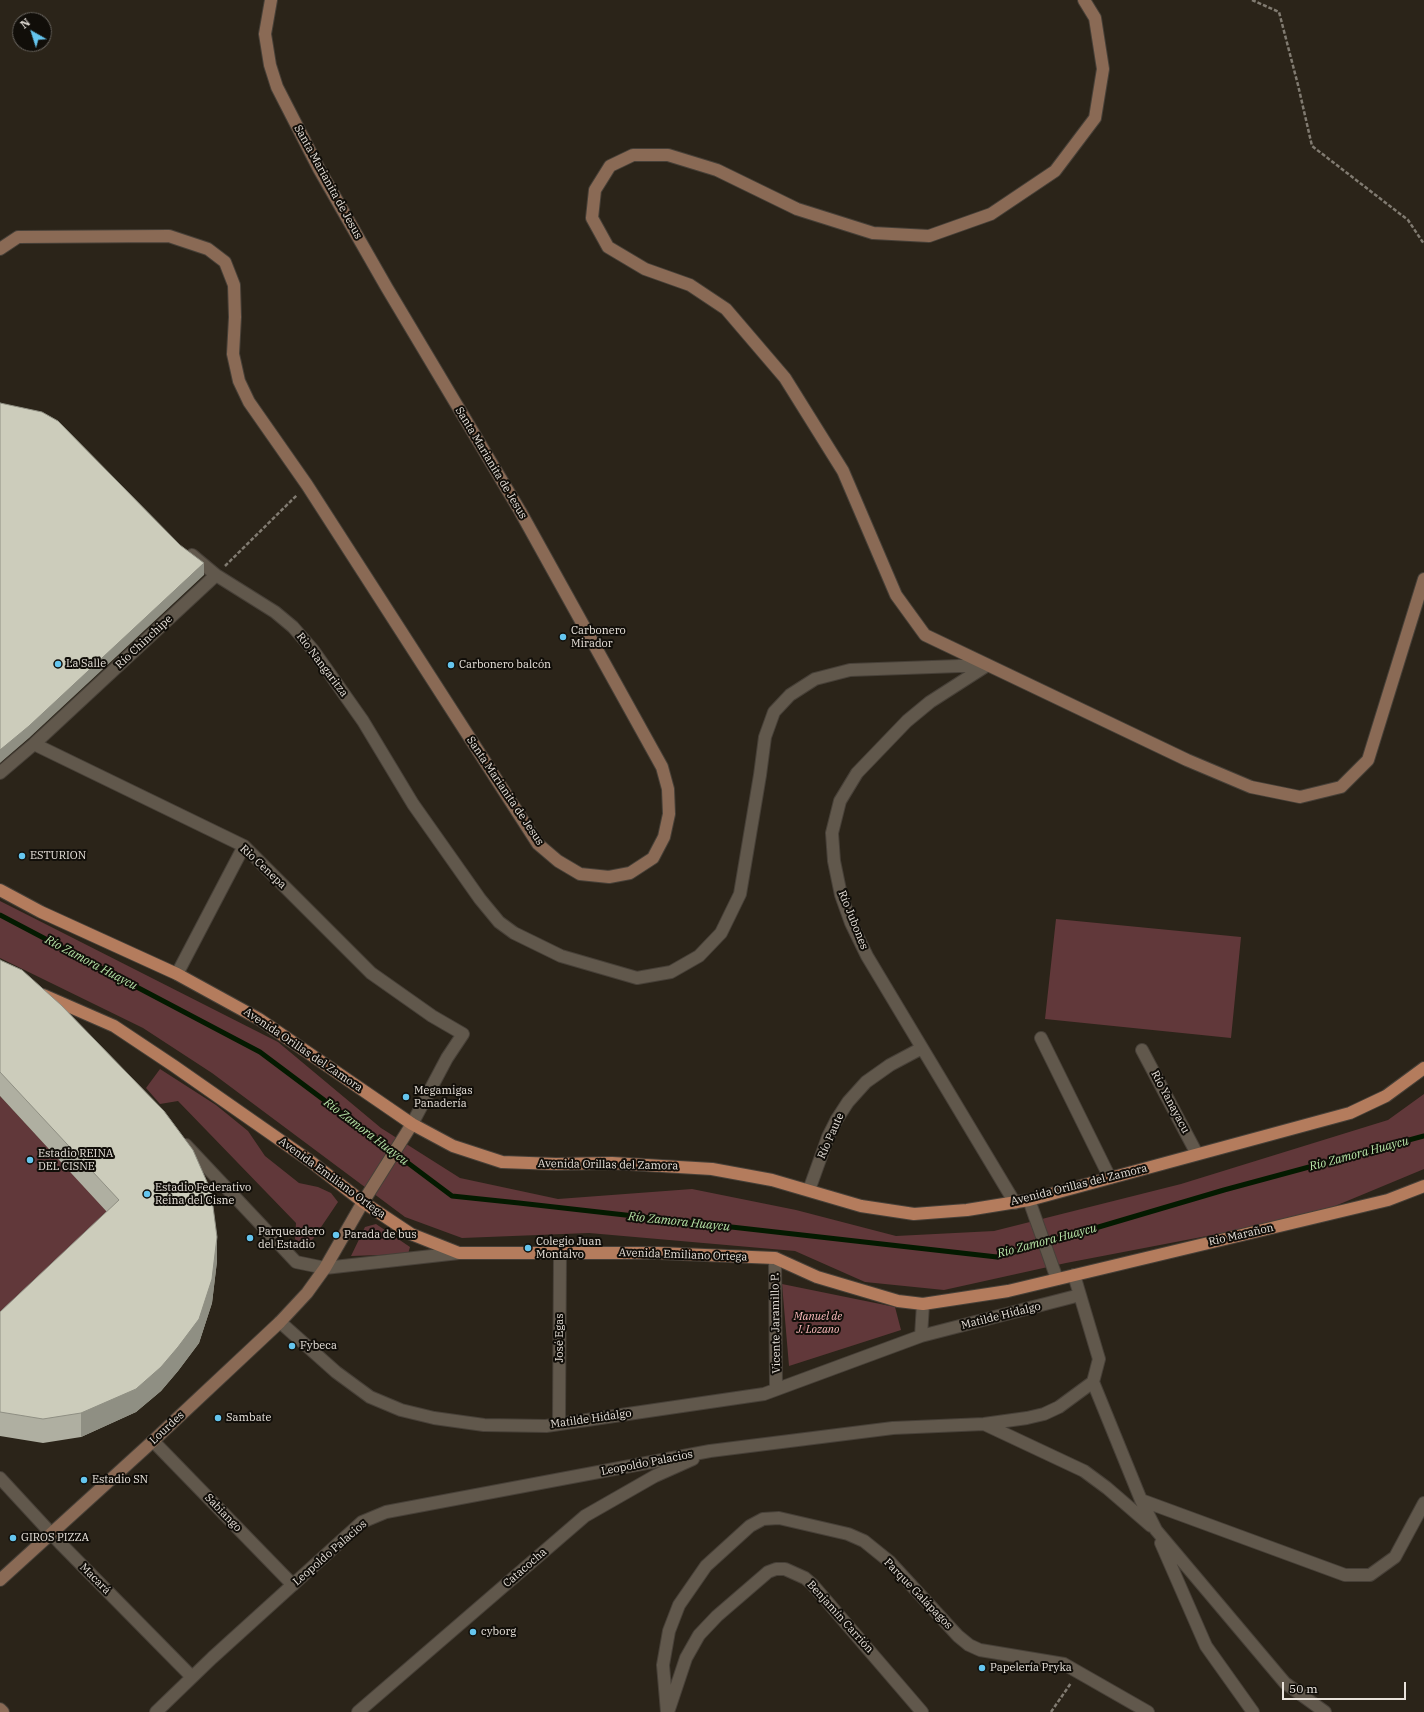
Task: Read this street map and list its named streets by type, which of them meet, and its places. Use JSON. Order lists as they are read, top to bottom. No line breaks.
{"streets":{"main road":["Avenida Orillas del Zamora","Avenida Emiliano Ortega","Rio Marañon"],"street":["Santa Marianita de Jesus","Río Chinchipe","Rio Nangaritza","Rio Cenepa","Río Jubones","Río Yanayacu","Río Paute","Matilde Hidalgo","Vicente Jaramillo P.","José Egas","Lourdes","Leopoldo Palacios","Sabiango","Catacocha","Macará","Parque Galápagos","Benjamín Carrión"]},"crossings":[["Río Chinchipe","Rio Nangaritza"],["Río Chinchipe","Rio Cenepa"],["Rio Nangaritza","Río Jubones"],["Rio Cenepa","Avenida Orillas del Zamora"],["Rio Cenepa","Lourdes"],["Río Jubones","Avenida Orillas del Zamora"],["Río Jubones","Río Paute"],["Avenida Orillas del Zamora","Río Yanayacu"],["Avenida Orillas del Zamora","Río Paute"],["Avenida Orillas del Zamora","Lourdes"],["Avenida Emiliano Ortega","Rio Marañon"],["Avenida Emiliano Ortega","Vicente Jaramillo P."],["Avenida Emiliano Ortega","José Egas"],["Avenida Emiliano Ortega","Lourdes"],["Matilde Hidalgo","Vicente Jaramillo P."],["Matilde Hidalgo","José Egas"],["Matilde Hidalgo","Lourdes"],["Lourdes","Sabiango"],["Lourdes","Macará"],["Leopoldo Palacios","Sabiango"],["Leopoldo Palacios","Catacocha"],["Leopoldo Palacios","Macará"],["Parque Galápagos","Benjamín Carrión"]],"water":["Río Zamora Huaycu"],"parks":["Manuel de J. Lozano"],"places":["Carbonero Mirador","La Salle","Carbonero balcón","ESTURION","Megamigas Panadería","Estadio REINA DEL CISNE","Estadio Federativo Reina del Cisne","Parada de bus","Parqueadero del Estadio","Colegio Juan Montalvo","Fybeca","Sambate","Estadio SN","GIROS PIZZA","cyborg","Papelería Pryka"],"scale_bar":"50 m","north":"top left"}
